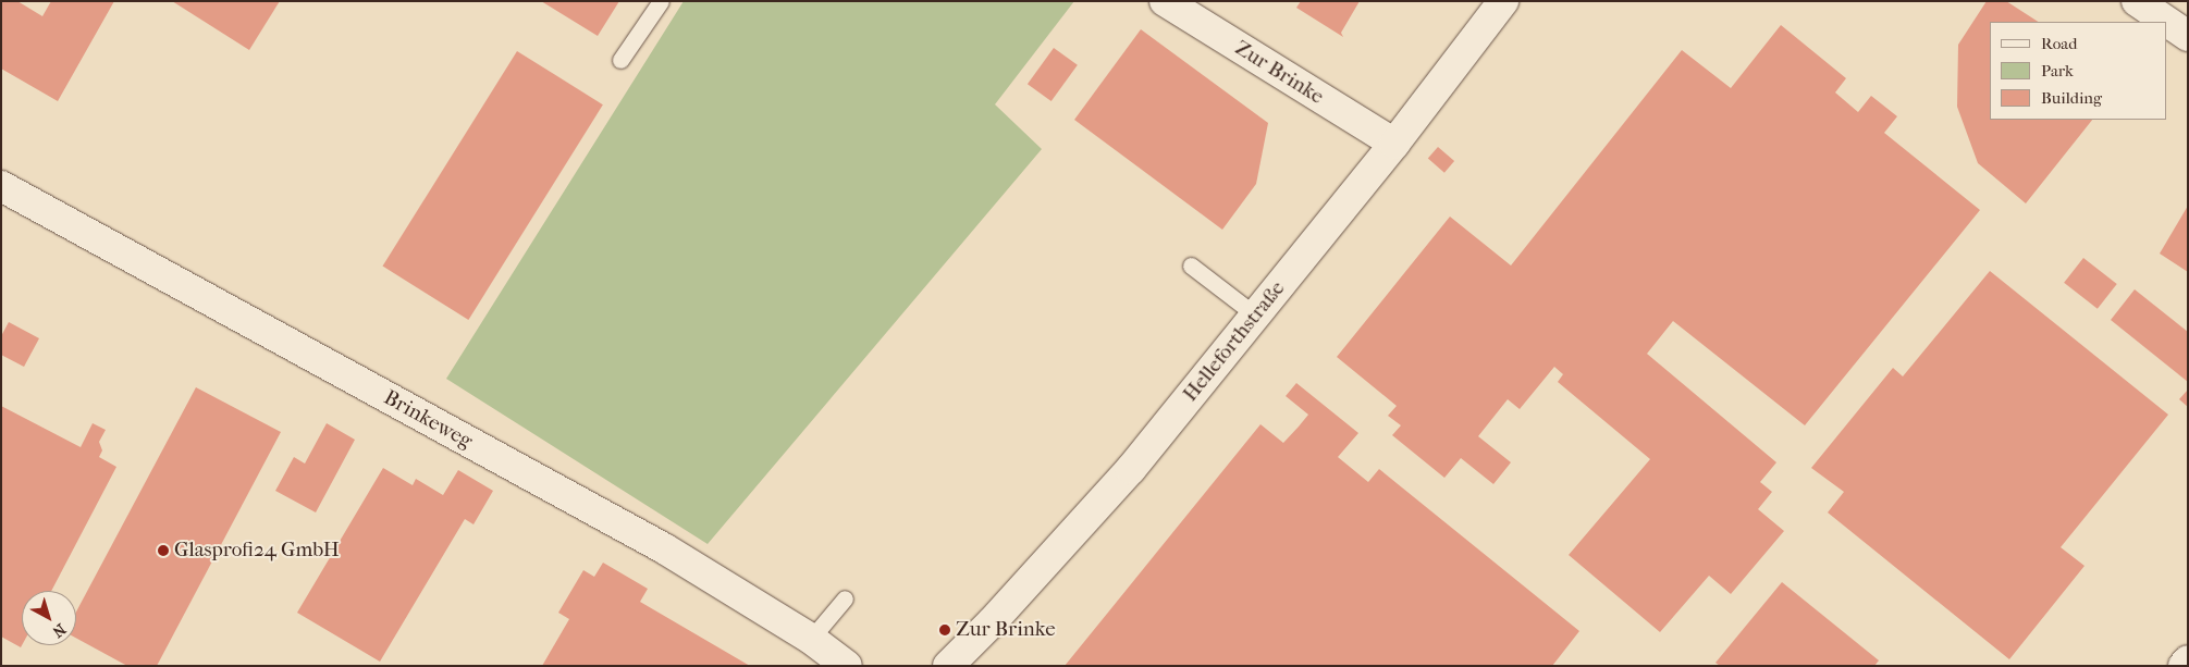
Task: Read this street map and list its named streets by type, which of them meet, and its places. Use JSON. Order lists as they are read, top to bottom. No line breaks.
{"streets":{"street":["Zur Brinke","Helleforthstraße","Brinkeweg"]},"crossings":[["Zur Brinke","Helleforthstraße"]],"places":["Glasprofi24 GmbH","Zur Brinke"],"legend":["Road","Park","Building"],"north":"bottom right"}
